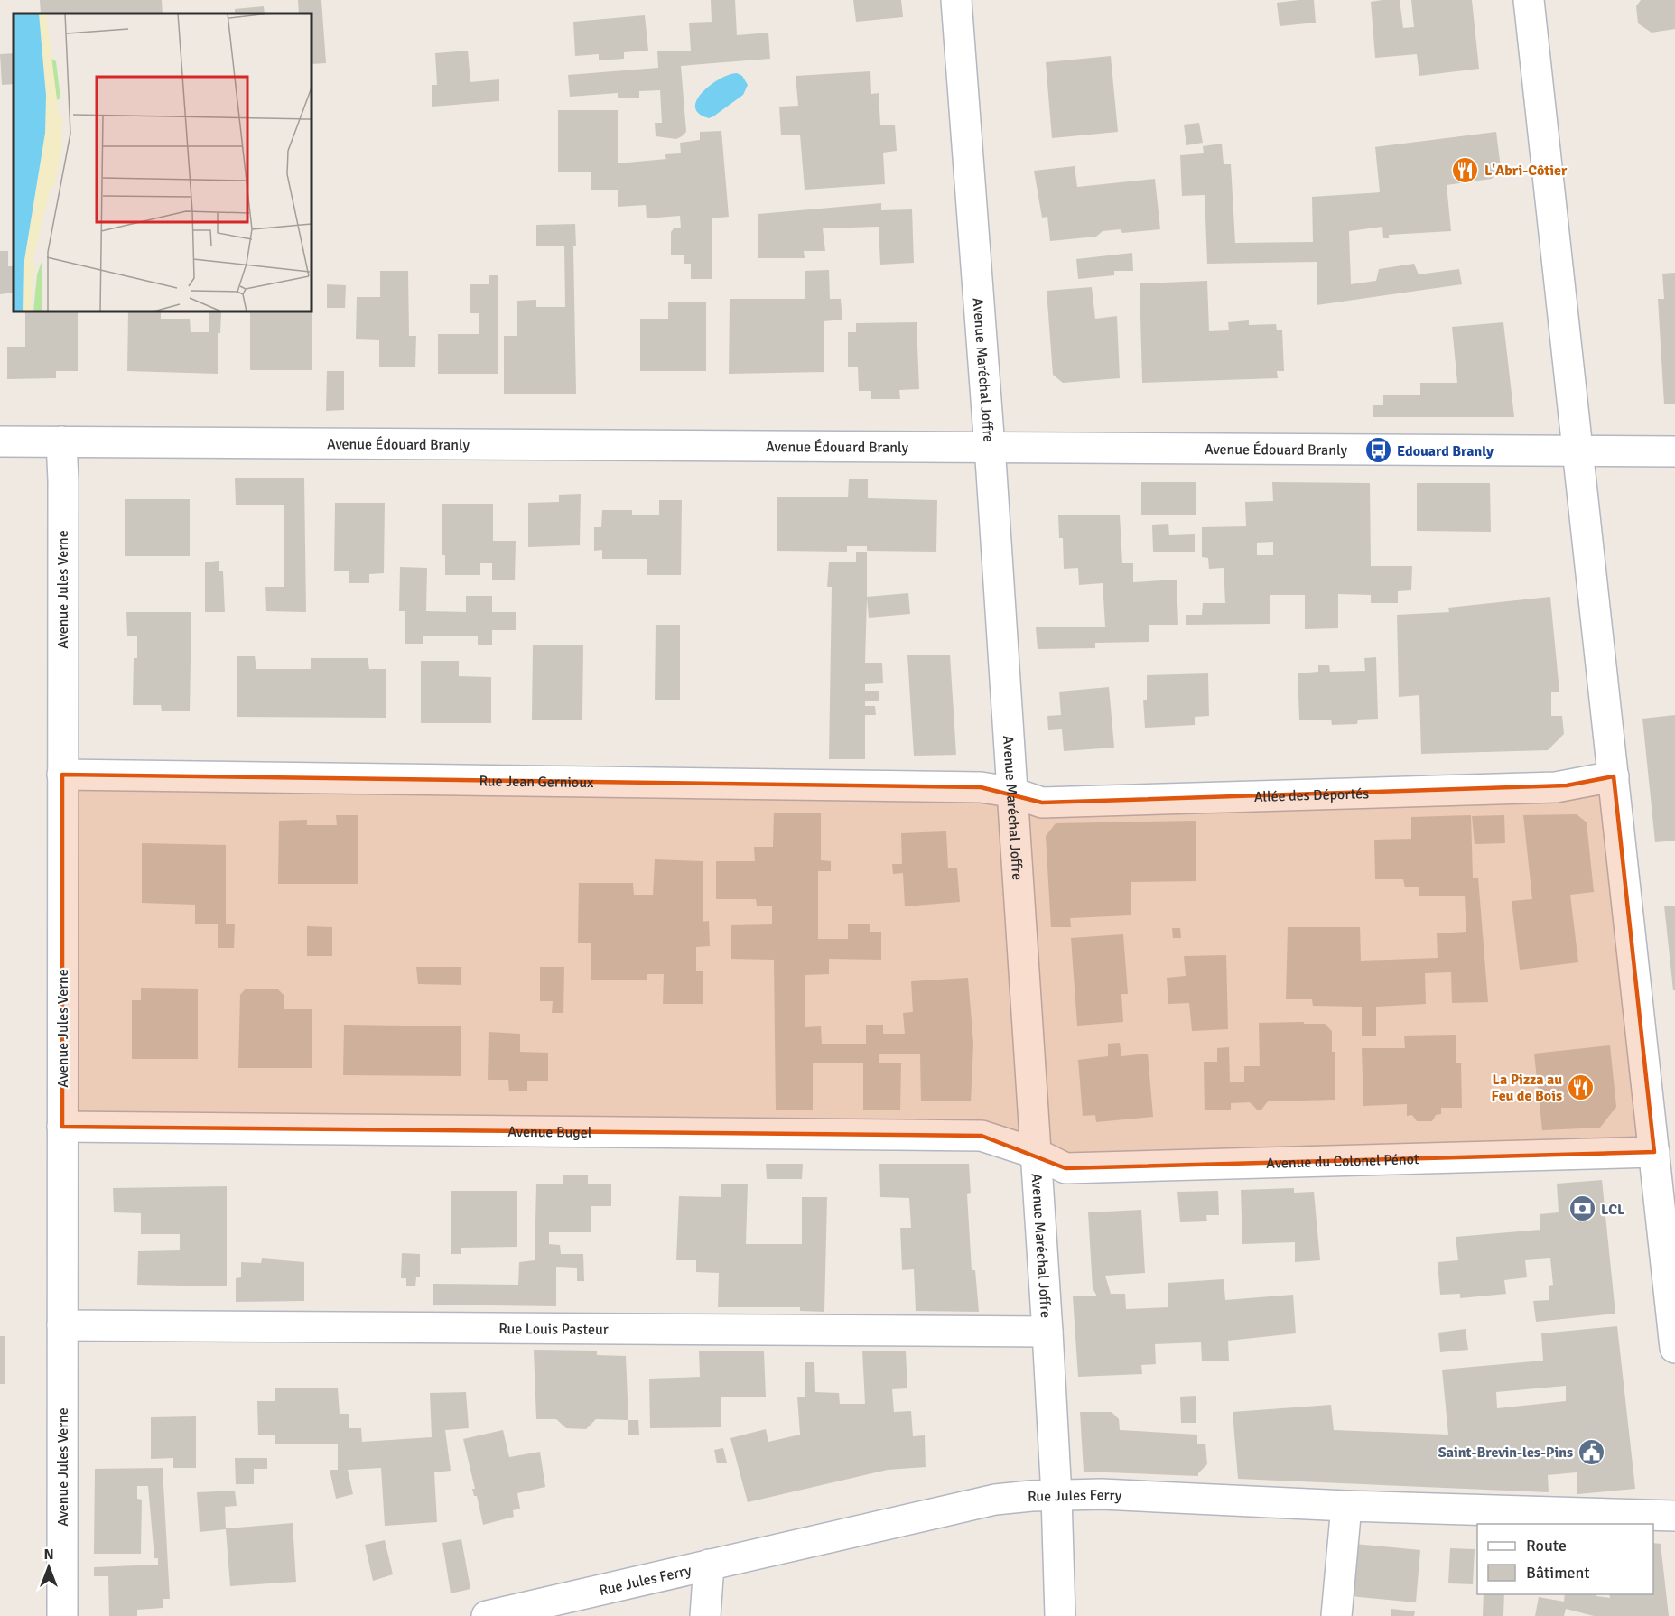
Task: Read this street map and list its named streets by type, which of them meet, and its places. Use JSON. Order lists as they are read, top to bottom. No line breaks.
{"streets":{"street":["Avenue Maréchal Joffre","Avenue Édouard Branly","Avenue Jules Verne","Rue Jean Gernioux","Allée des Déportés","Avenue Bugel","Avenue du Colonel Pénot","Rue Louis Pasteur","Rue Jules Ferry"]},"crossings":[["Avenue Maréchal Joffre","Avenue Édouard Branly"],["Avenue Maréchal Joffre","Rue Jean Gernioux"],["Avenue Maréchal Joffre","Allée des Déportés"],["Avenue Maréchal Joffre","Avenue Bugel"],["Avenue Maréchal Joffre","Avenue du Colonel Pénot"],["Avenue Maréchal Joffre","Rue Louis Pasteur"],["Avenue Maréchal Joffre","Rue Jules Ferry"],["Avenue Édouard Branly","Avenue Jules Verne"],["Avenue Jules Verne","Rue Jean Gernioux"],["Avenue Jules Verne","Avenue Bugel"],["Avenue Jules Verne","Rue Louis Pasteur"],["Rue Jean Gernioux","Allée des Déportés"],["Avenue Bugel","Avenue du Colonel Pénot"]],"places":{"restaurant":["L'Abri-Côtier","La Pizza au Feu de Bois"],"bus stop":["Edouard Branly"],"bank":["LCL"],"public building":["Saint-Brevin-les-Pins"]},"legend":["Route","Bâtiment"],"north":"top"}
